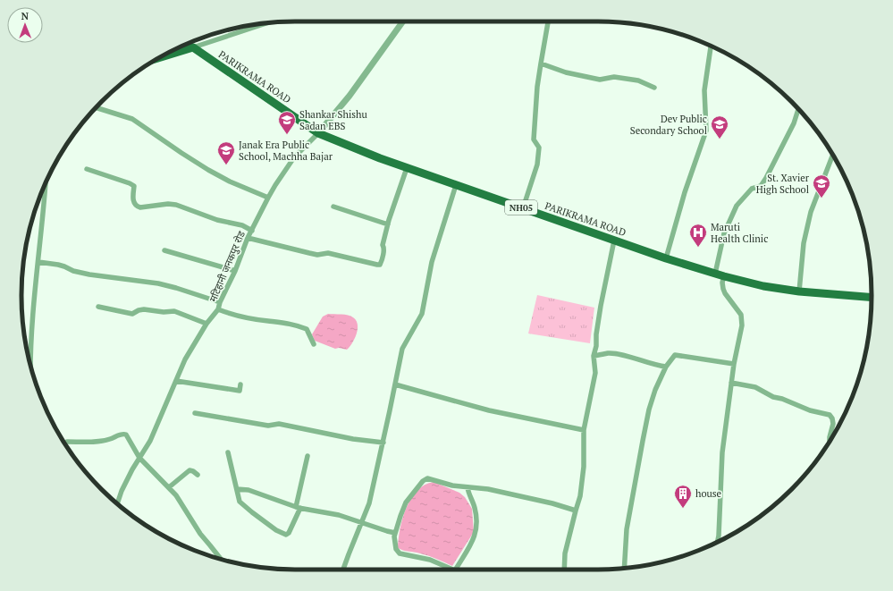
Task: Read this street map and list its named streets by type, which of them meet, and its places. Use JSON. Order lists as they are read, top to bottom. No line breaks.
{"streets":{"main road":["PARIKRAMA ROAD","NH05"],"street":["मटिहानी जनकपुर रोड"]},"crossings":[["PARIKRAMA ROAD","NH05"],["PARIKRAMA ROAD","मटिहानी जनकपुर रोड"]],"places":{"school or university":["Shankar Shishu Sadan EBS","Dev Public Secondary School","Janak Era Public School, Machha Bajar","St. Xavier High School"],"hospital":["Maruti Health Clinic"],"building":["house"]},"north":"top"}
